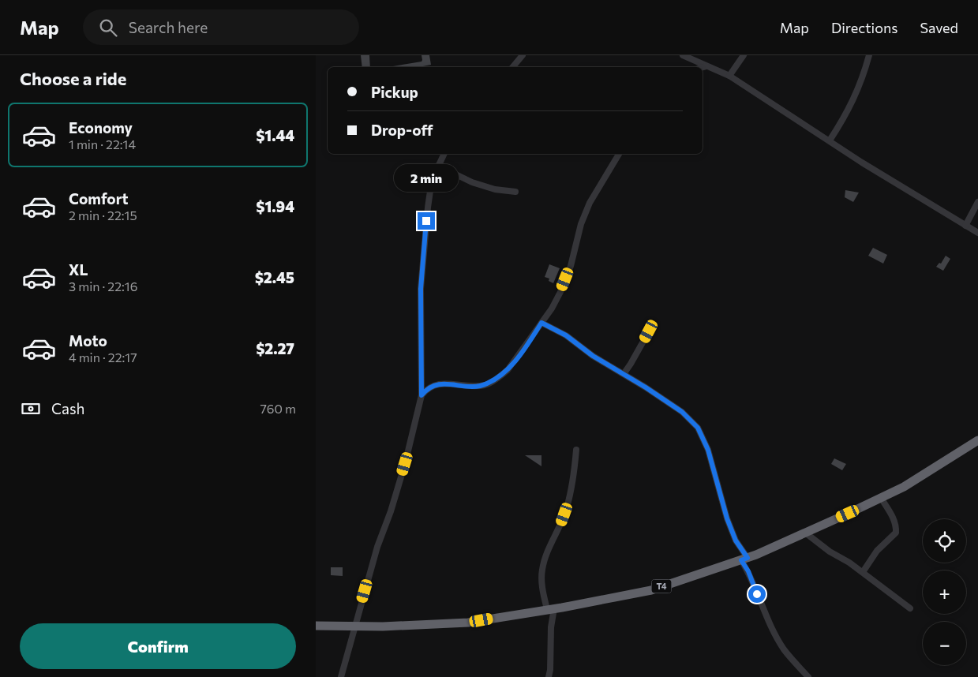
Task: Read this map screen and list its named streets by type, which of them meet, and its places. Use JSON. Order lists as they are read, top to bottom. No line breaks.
{"streets":{"highway":["T4"]},"page":{"header":"Map","search":"Search here","nav":["Map","Directions","Saved"],"heading":"Choose a ride","banner":["Pickup","Drop-off"],"list":[{"name":"Economy","note":"1 min · 22:14","value":"$1.44"},{"name":"Comfort","note":"2 min · 22:15","value":"$1.94"},{"name":"XL","note":"3 min · 22:16","value":"$2.45"},{"name":"Moto","note":"4 min · 22:17","value":"$2.27"}],"bubble":"2 min","pay":["Cash","760 m"],"map_buttons":["+","−"],"buttons":"Confirm"}}
